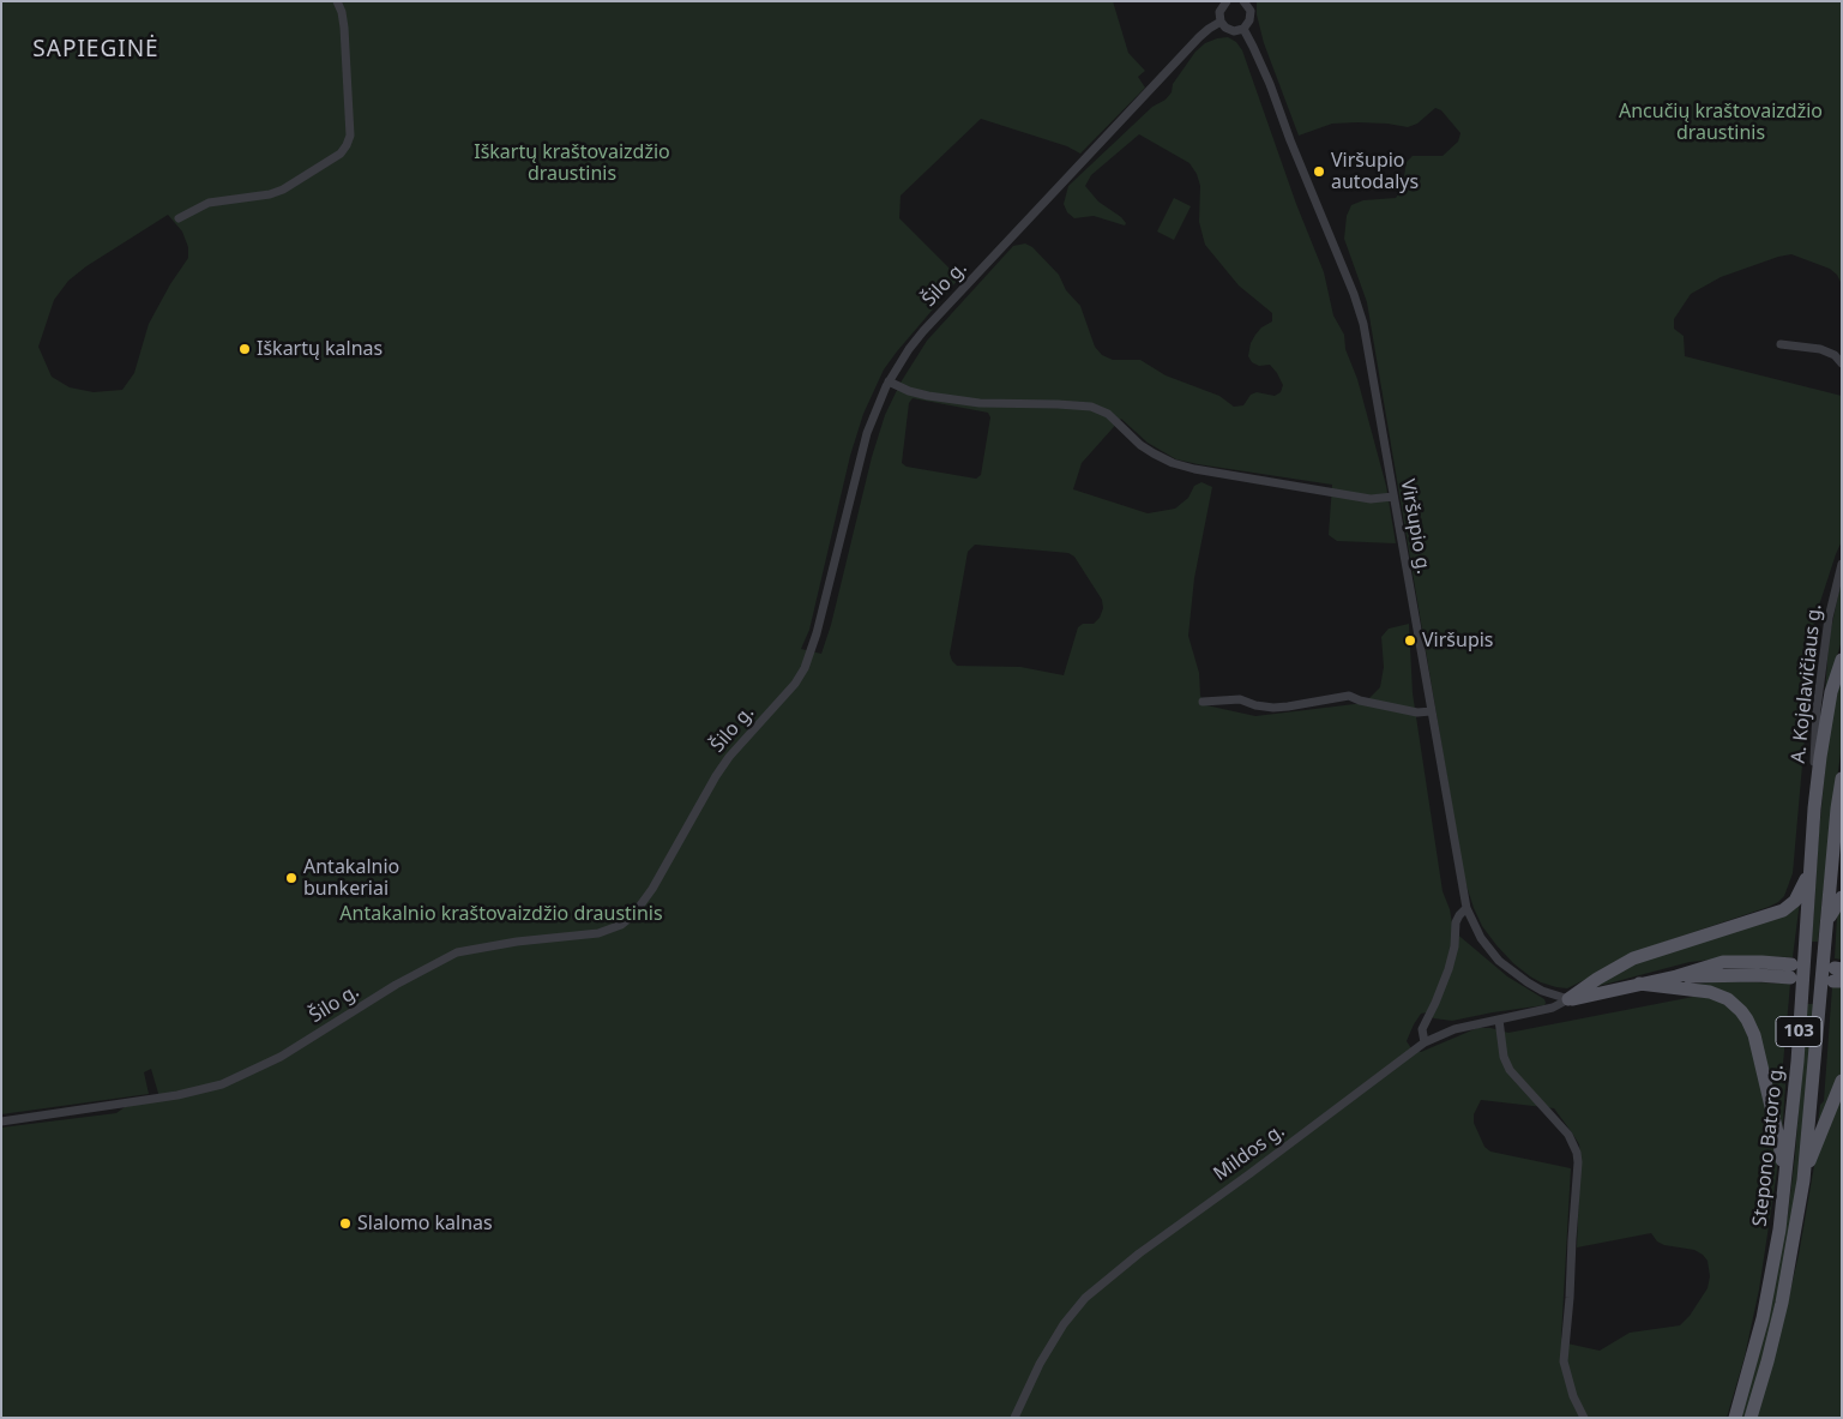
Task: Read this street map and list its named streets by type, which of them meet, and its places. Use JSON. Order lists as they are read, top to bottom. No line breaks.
{"streets":{"main road":["103","Stepono Batoro g."],"street":["Šilo g.","Viršupio g.","A. Kojelavičiaus g.","Mildos g."]},"crossings":[["Viršupio g.","Mildos g."],["A. Kojelavičiaus g.","Stepono Batoro g."]],"districts":["SAPIEGINĖ"],"parks":["Ancučių kraštovaizdžio draustinis","Iškartų kraštovaizdžio draustinis","Antakalnio kraštovaizdžio draustinis"],"places":["Viršupio autodalys","Iškartų kalnas","Viršupis","Antakalnio bunkeriai","Slalomo kalnas"]}
